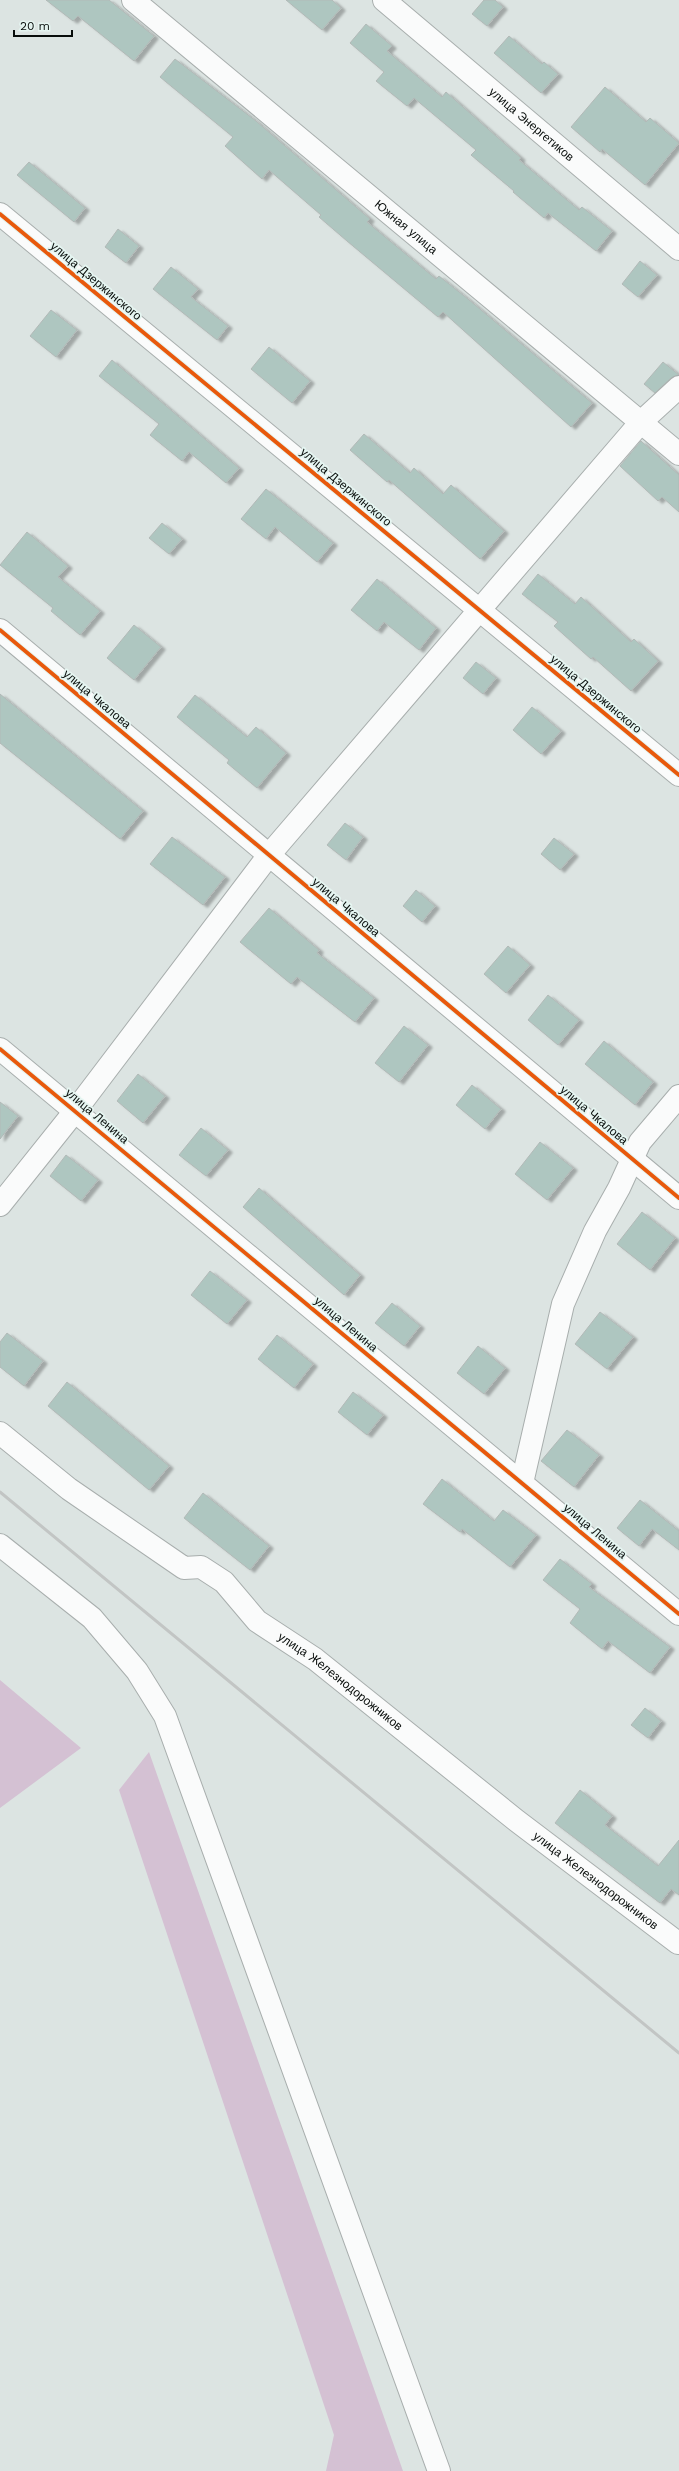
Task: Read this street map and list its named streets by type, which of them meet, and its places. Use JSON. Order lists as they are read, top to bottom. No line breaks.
{"streets":{"street":["улица Энергетиков","Южная улица","улица Дзержинского","улица Чкалова","улица Ленина","улица Железнодорожников"]},"scale_bar":"20 m"}
